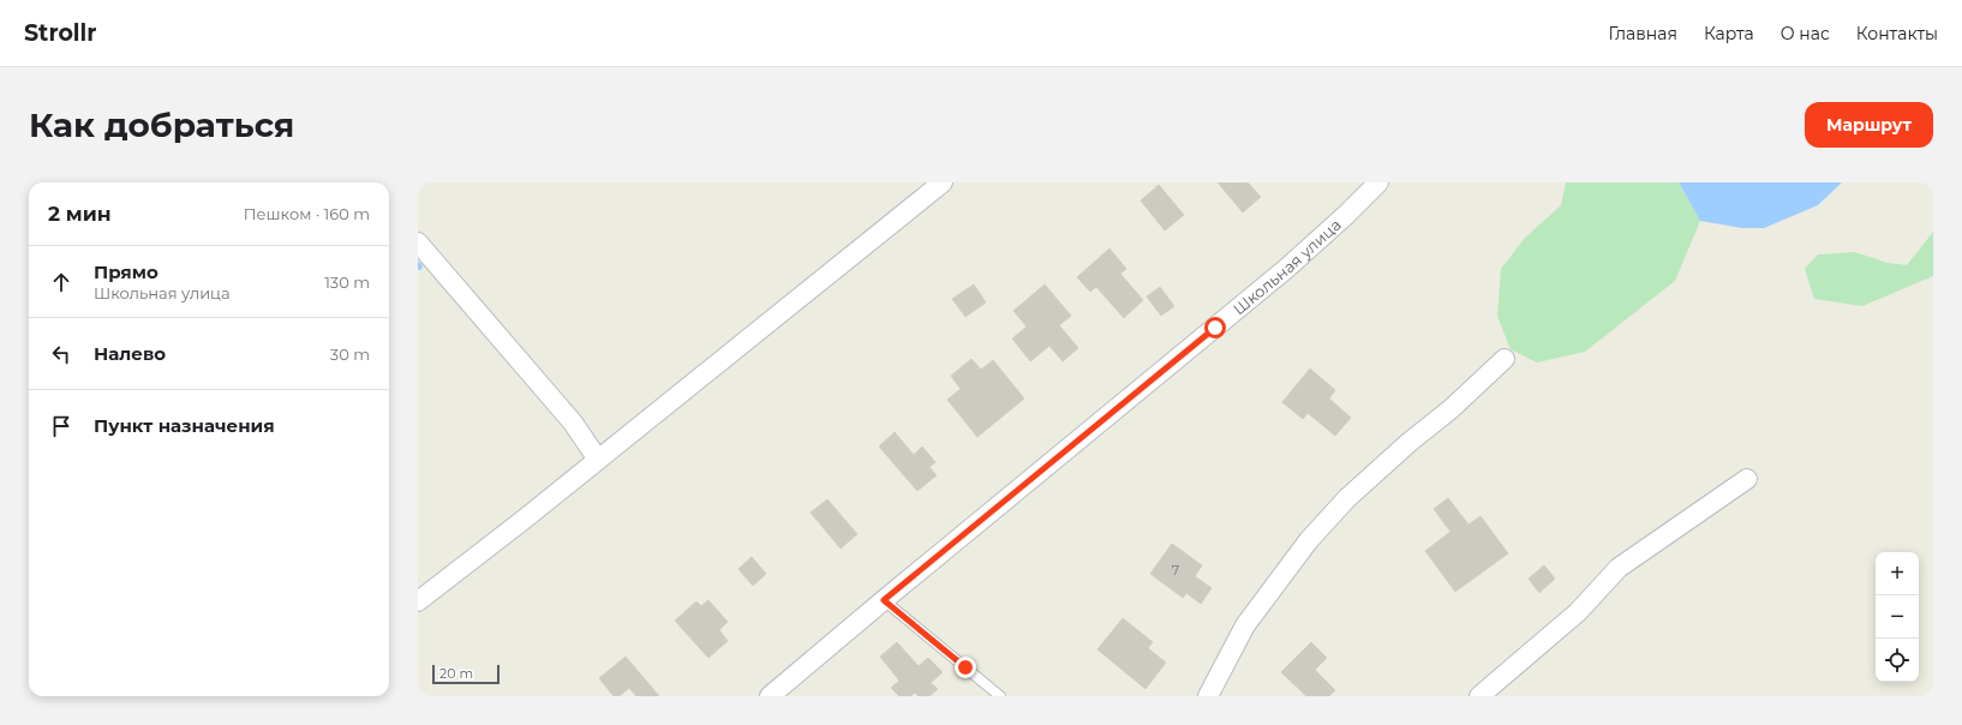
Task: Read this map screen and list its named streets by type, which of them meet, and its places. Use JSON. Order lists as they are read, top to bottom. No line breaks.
{"streets":{"street":["Школьная улица"]},"house_numbers":["7"],"scale_bar":"20 m","page":{"header":"Strollr","nav":["Главная","Карта","О нас","Контакты"],"buttons":"Маршрут","title":"Как добраться","heading":["2 мин","Пешком · 160 m"],"list":[["Прямо","Школьная улица","130 m"],["Налево","30 m"],"Пункт назначения"],"map_buttons":["+","−"],"scale":"20 m"}}
